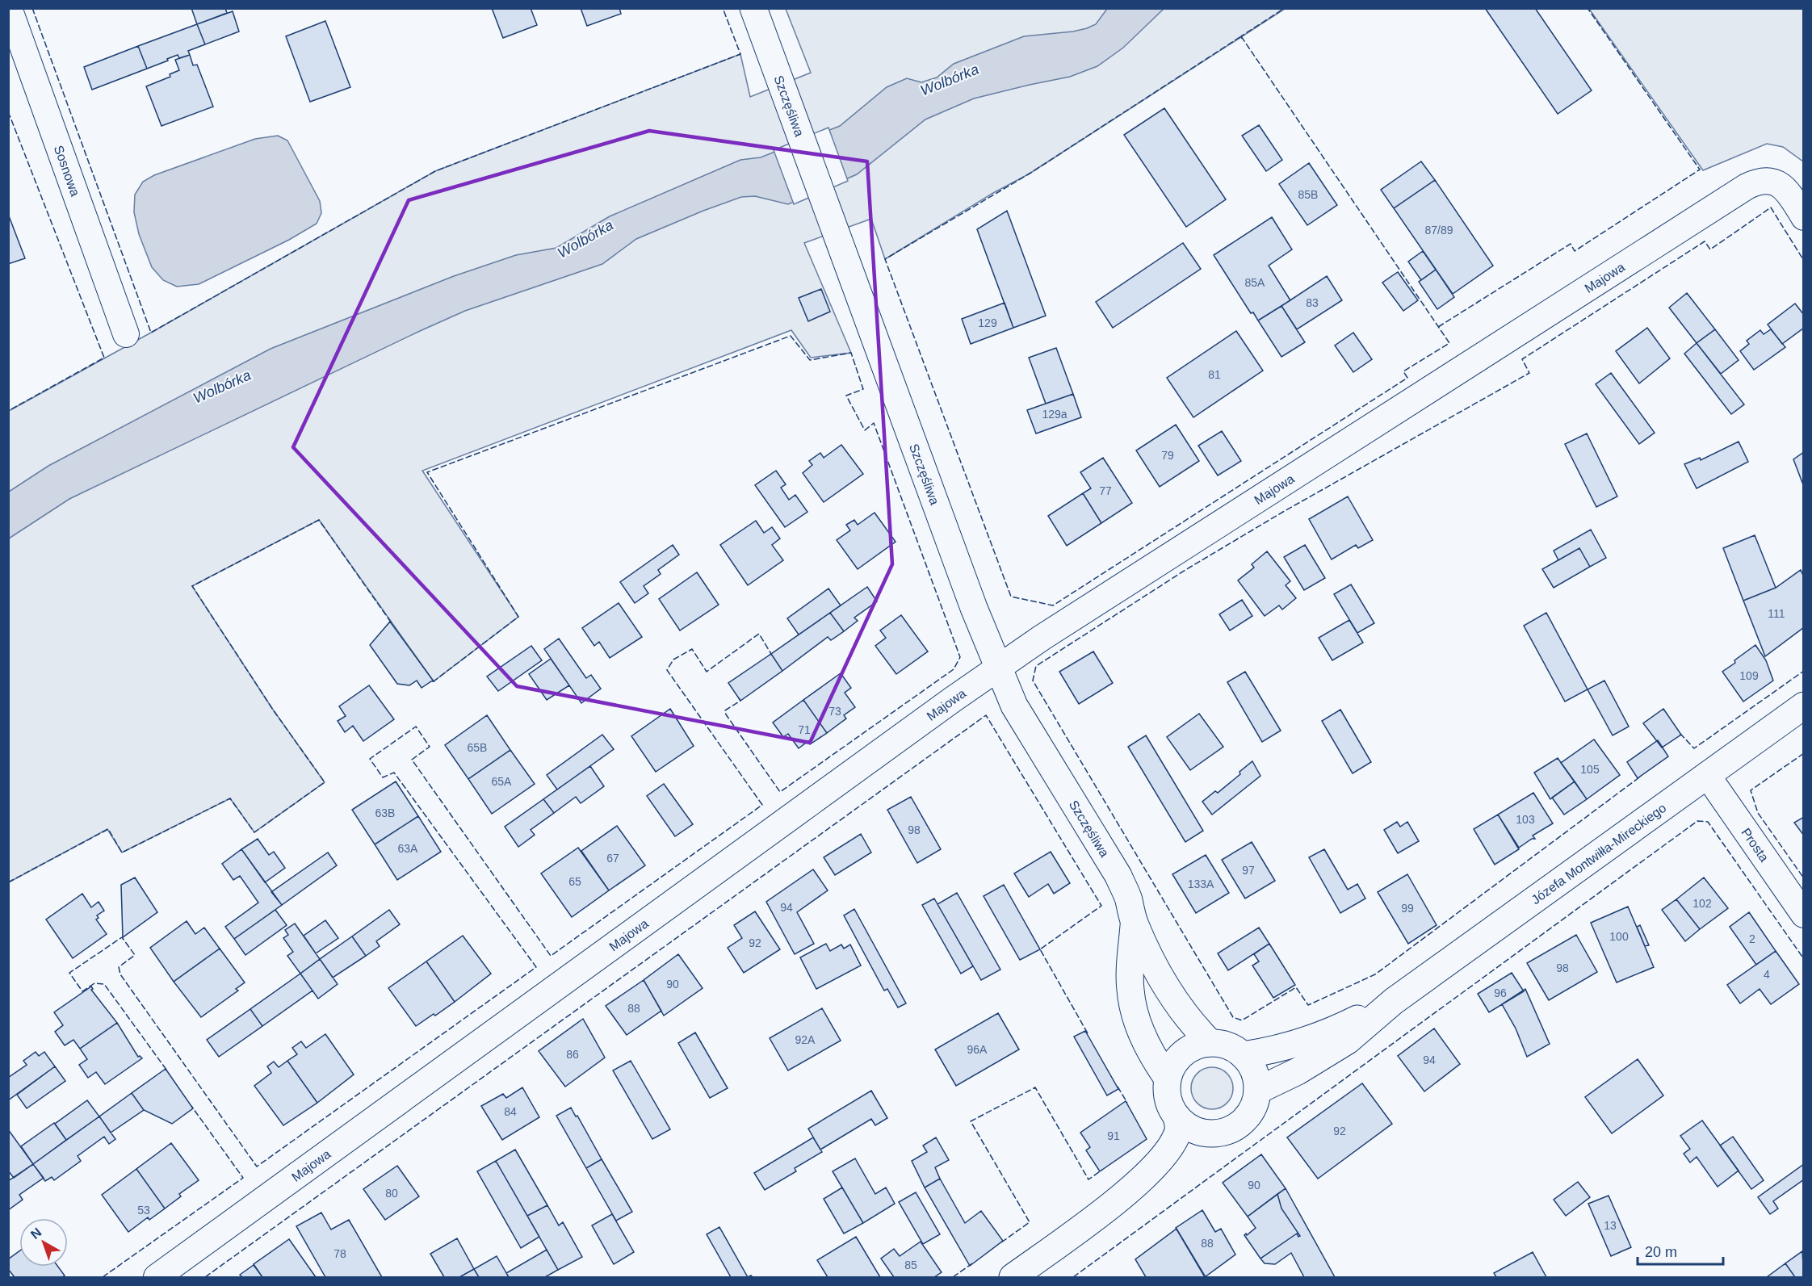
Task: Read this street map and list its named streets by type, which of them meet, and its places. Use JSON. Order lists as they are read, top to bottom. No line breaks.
{"streets":{"main road":["Szczęśliwa","Józefa Montwiłła-Mireckiego"],"street":["Sosnowa","Majowa","Prosta"]},"crossings":[["Szczęśliwa","Majowa"],["Szczęśliwa","Józefa Montwiłła-Mireckiego"],["Prosta","Józefa Montwiłła-Mireckiego"]],"water":["Wolbórka"],"house_numbers":["85B","87/89","85A","83","129","81","129a","79","77","111","109","73","71","65B","105","65A","63B","103","98","63A","67","97","65","133A","102","94","99","100","2","92","98","4","90","96","88","92A","96A","86","94","84","92","91","90","80","53","13","88","78","85"],"scale_bar":"20 m","north":"top left"}
